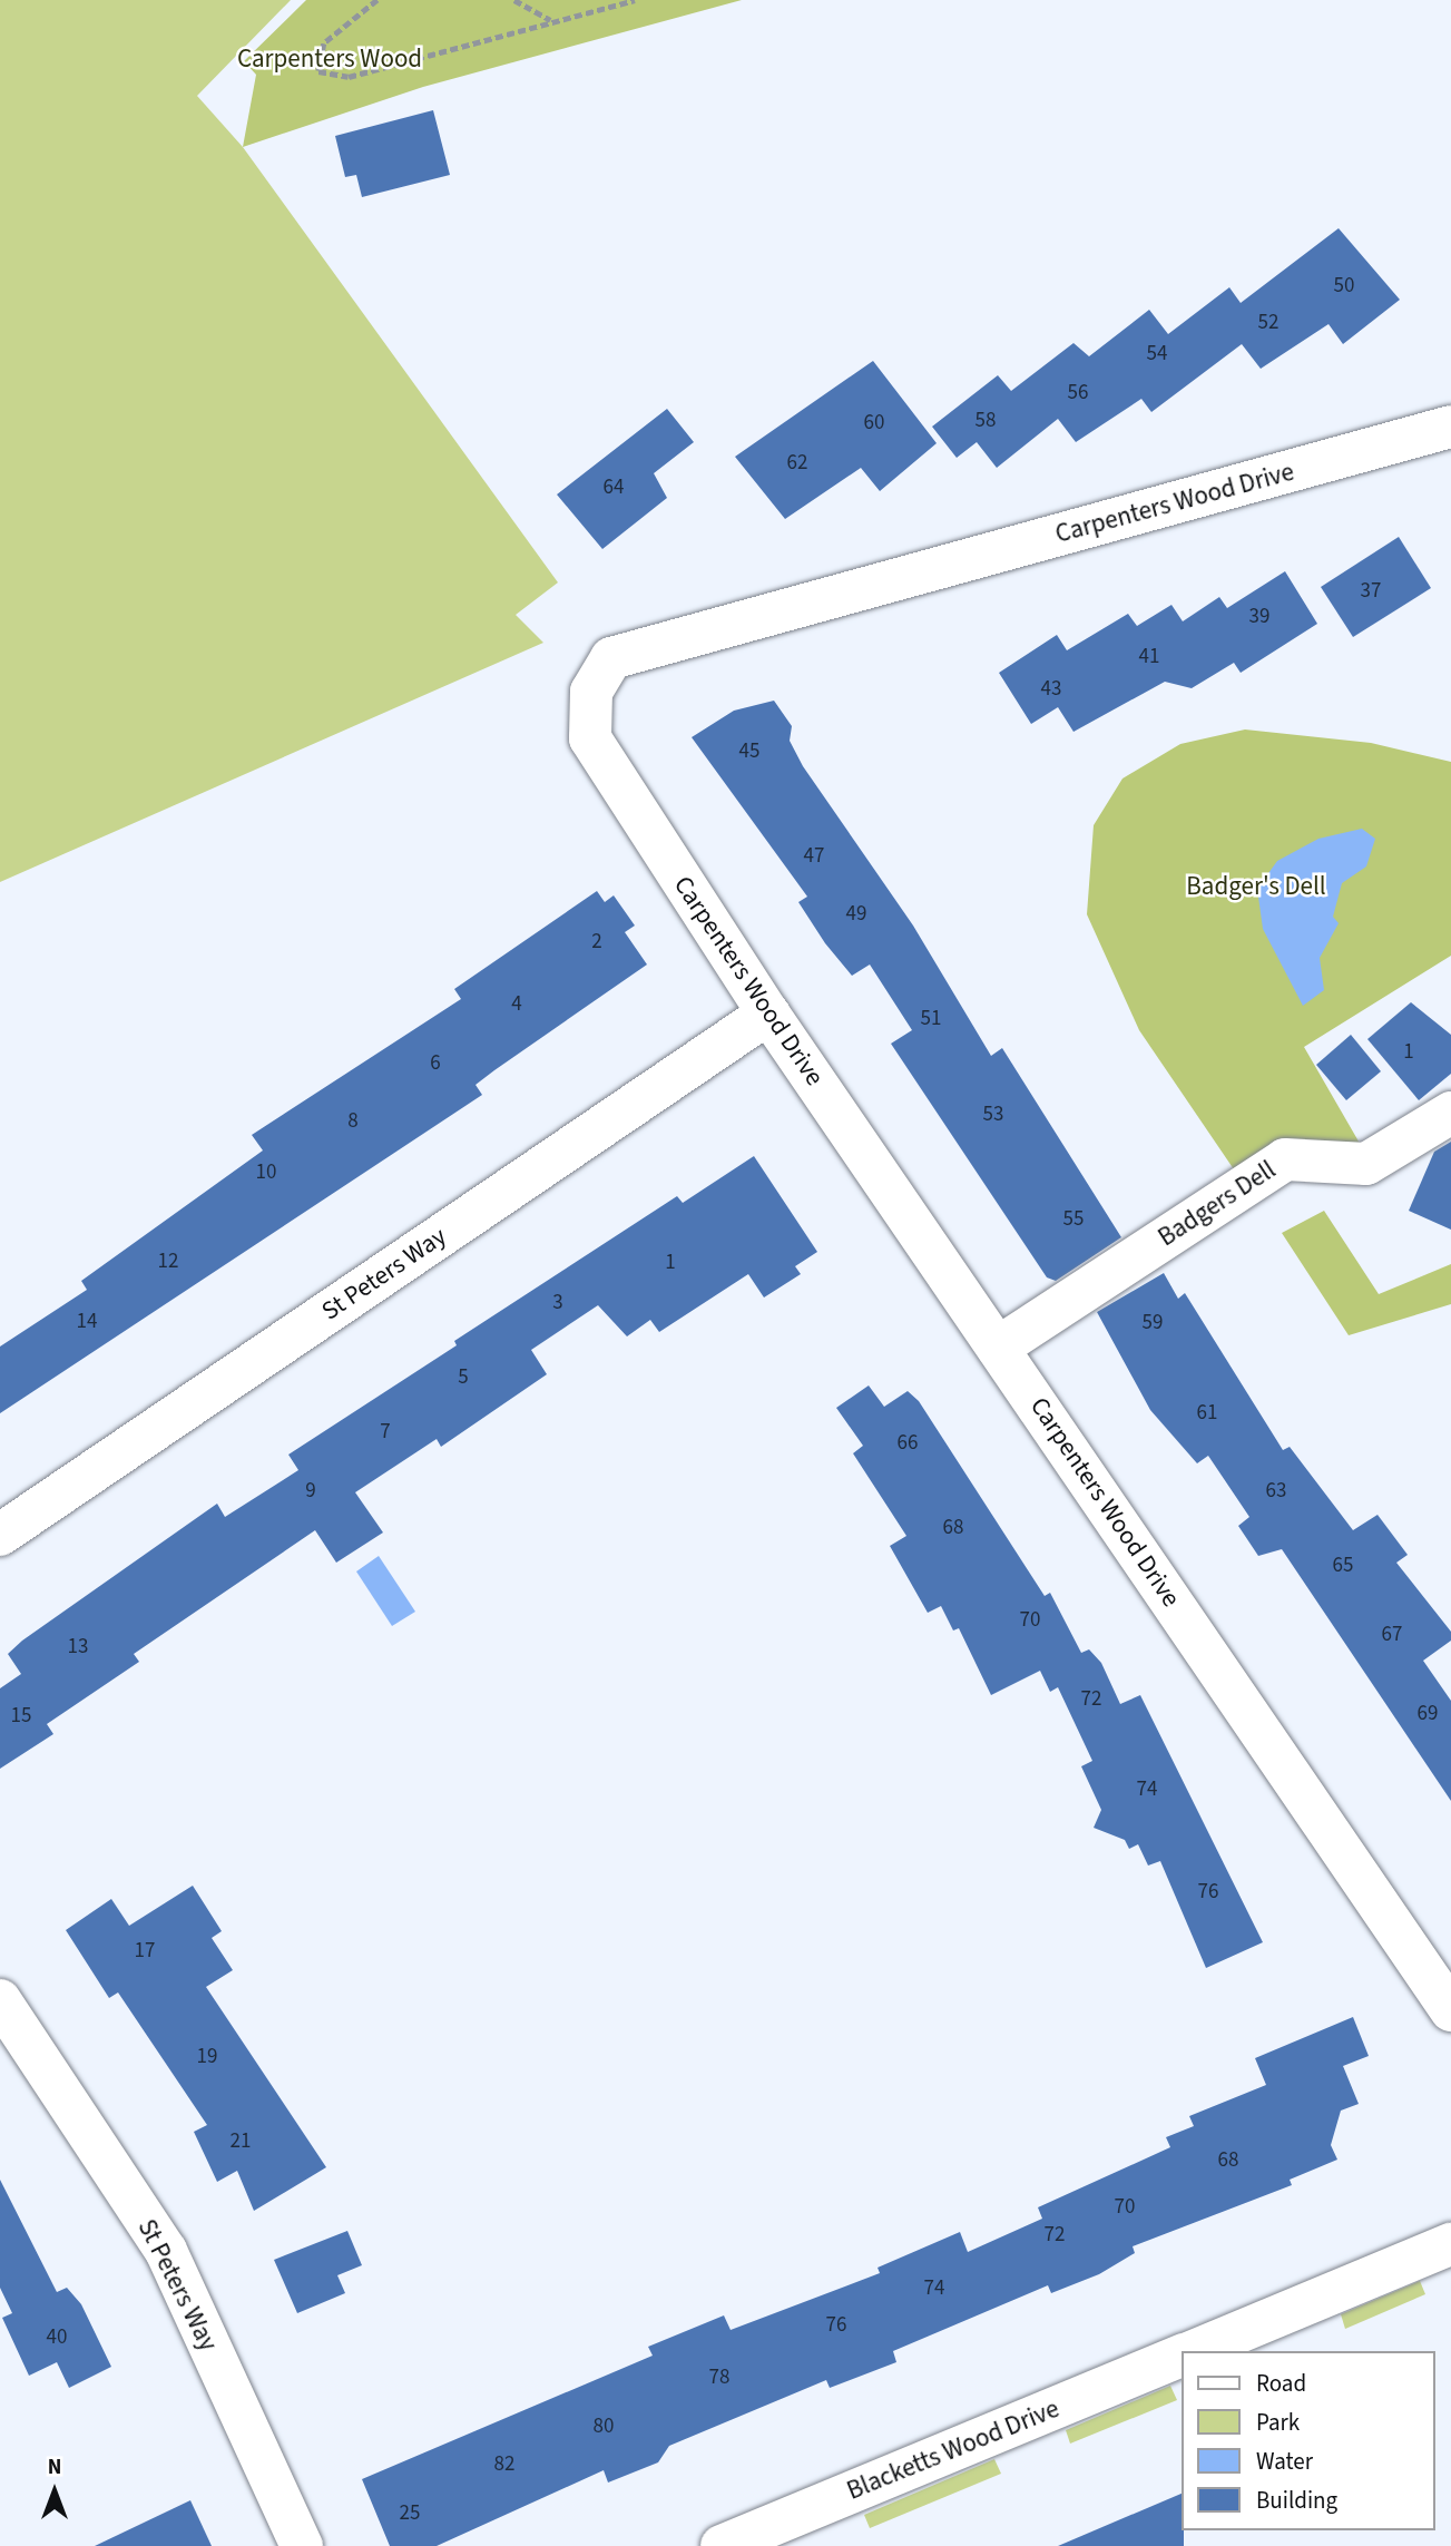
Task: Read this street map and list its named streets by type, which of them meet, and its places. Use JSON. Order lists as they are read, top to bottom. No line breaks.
{"streets":{"street":["Carpenters Wood Drive","Badgers Dell","St Peters Way","Blacketts Wood Drive"]},"crossings":[["Carpenters Wood Drive","Badgers Dell"],["Carpenters Wood Drive","St Peters Way"]],"parks":["Carpenters Wood","Badger's Dell"],"house_numbers":["50","52","54","56","58","60","62","64","37","39","41","43","45","47","49","2","4","51","1","6","53","8","10","55","12","1","3","14","59","5","61","7","66","9","63","68","65","70","67","13","72","69","15","74","76","17","19","21","68","70","72","74","76","40","78","80","82","25"],"legend":["Road","Park","Water","Building"],"north":"top"}
